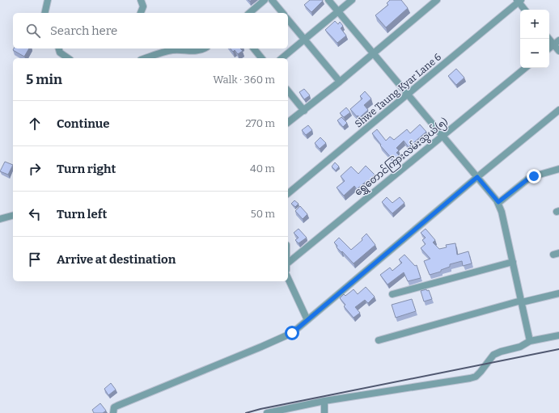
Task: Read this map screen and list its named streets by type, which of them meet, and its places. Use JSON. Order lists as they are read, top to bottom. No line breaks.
{"streets":{"street":["Shwe Taung Kyar Lane 6","ရွှေတောင်ကြားလမ်းသွယ်(၅)"]},"page":{"map_buttons":["+","−"],"search":"Search here","heading":["5 min","Walk · 360 m"],"list":[["Continue","270 m"],["Turn right","40 m"],["Turn left","50 m"],"Arrive at destination"]}}
